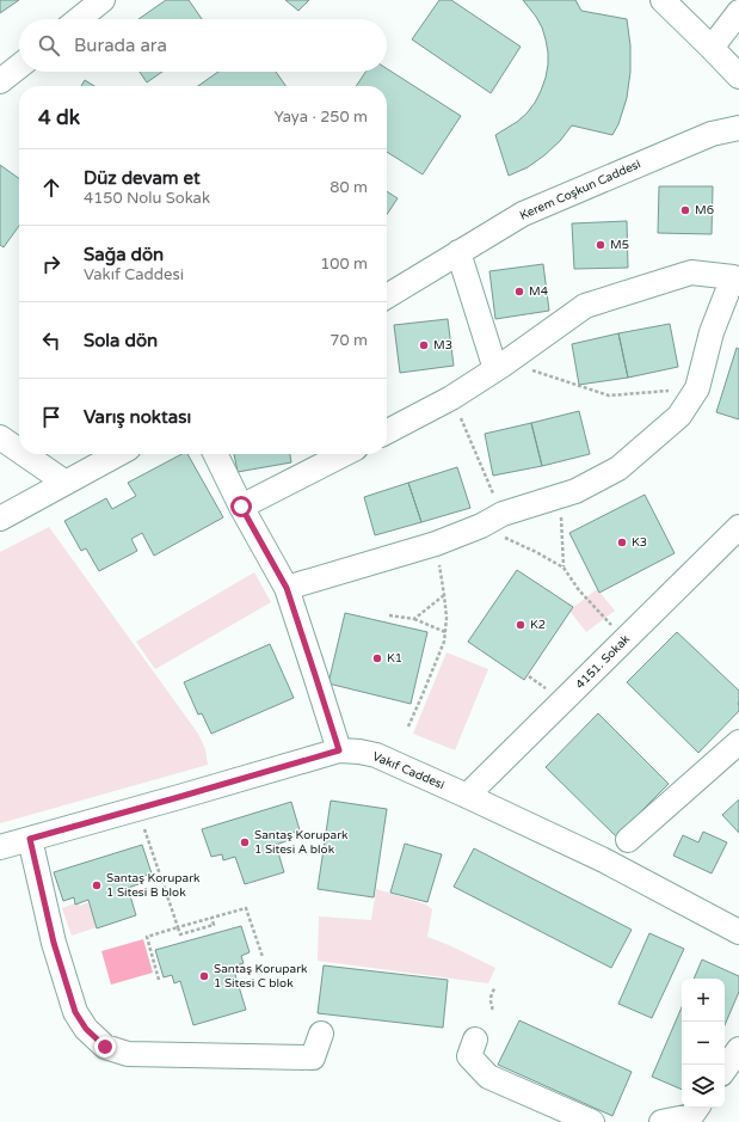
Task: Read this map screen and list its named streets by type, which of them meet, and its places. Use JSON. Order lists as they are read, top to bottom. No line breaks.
{"streets":{"street":["Kerem Coşkun Caddesi","4151. Sokak","Vakıf Caddesi"]},"crossings":[["4151. Sokak","Vakıf Caddesi"]],"places":["M6","M5","M4","M3","K3","K2","K1","Santaş Korupark 1 Sitesi A blok","Santaş Korupark 1 Sitesi B blok","Santaş Korupark 1 Sitesi C blok"],"page":{"search":"Burada ara","heading":["4 dk","Yaya · 250 m"],"list":[["Düz devam et","4150 Nolu Sokak","80 m"],["Sağa dön","Vakıf Caddesi","100 m"],["Sola dön","70 m"],"Varış noktası"],"map_buttons":["+","−"]}}
